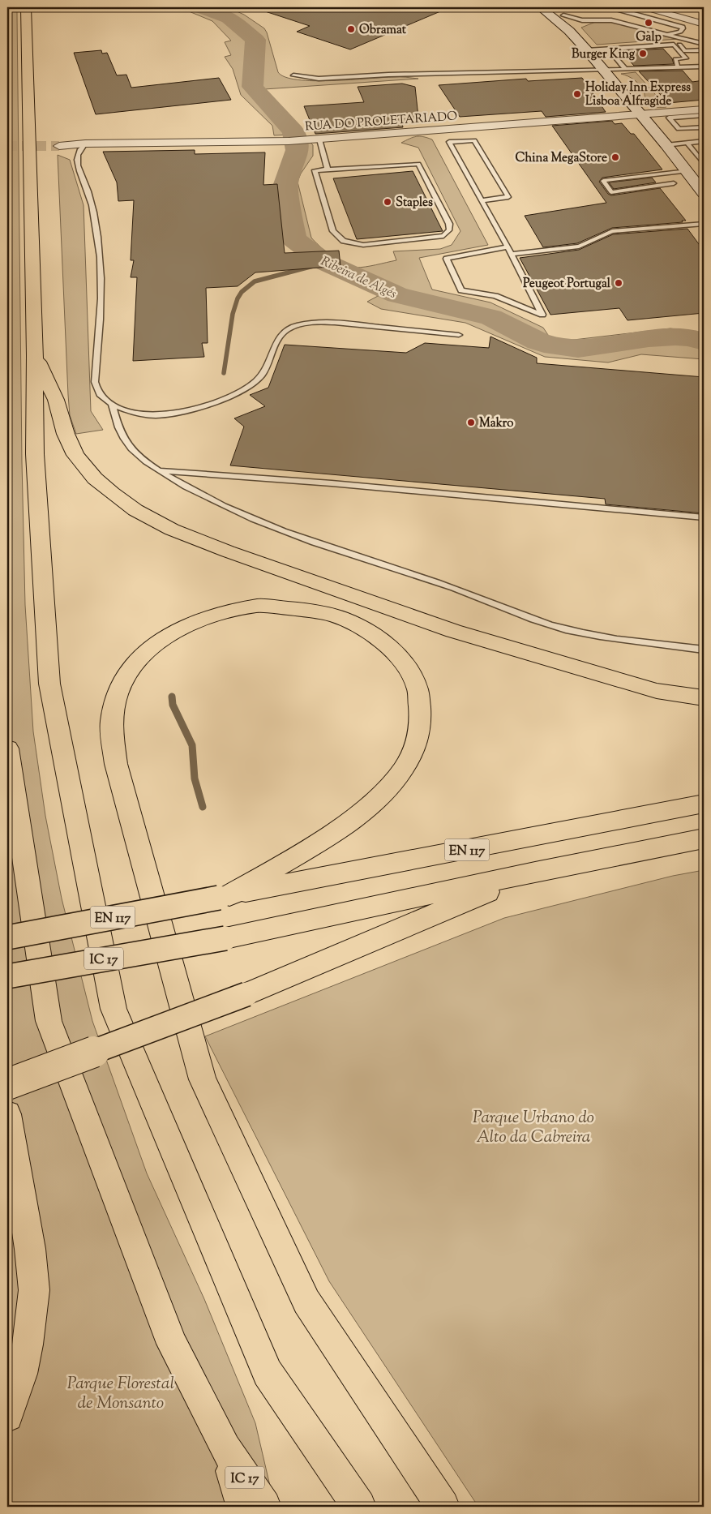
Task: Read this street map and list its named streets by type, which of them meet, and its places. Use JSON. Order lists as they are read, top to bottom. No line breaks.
{"streets":{"highway":["EN 117","IC 17"],"street":["RUA DO PROLETARIADO"]},"water":["Ribeira de Algés"],"parks":["Parque Urbano do Alto da Cabreira","Parque Florestal de Monsanto"],"places":["Galp","Obramat","Burger King","Holiday Inn Express Lisboa Alfragide","China MegaStore","Staples","Peugeot Portugal","Makro"]}
